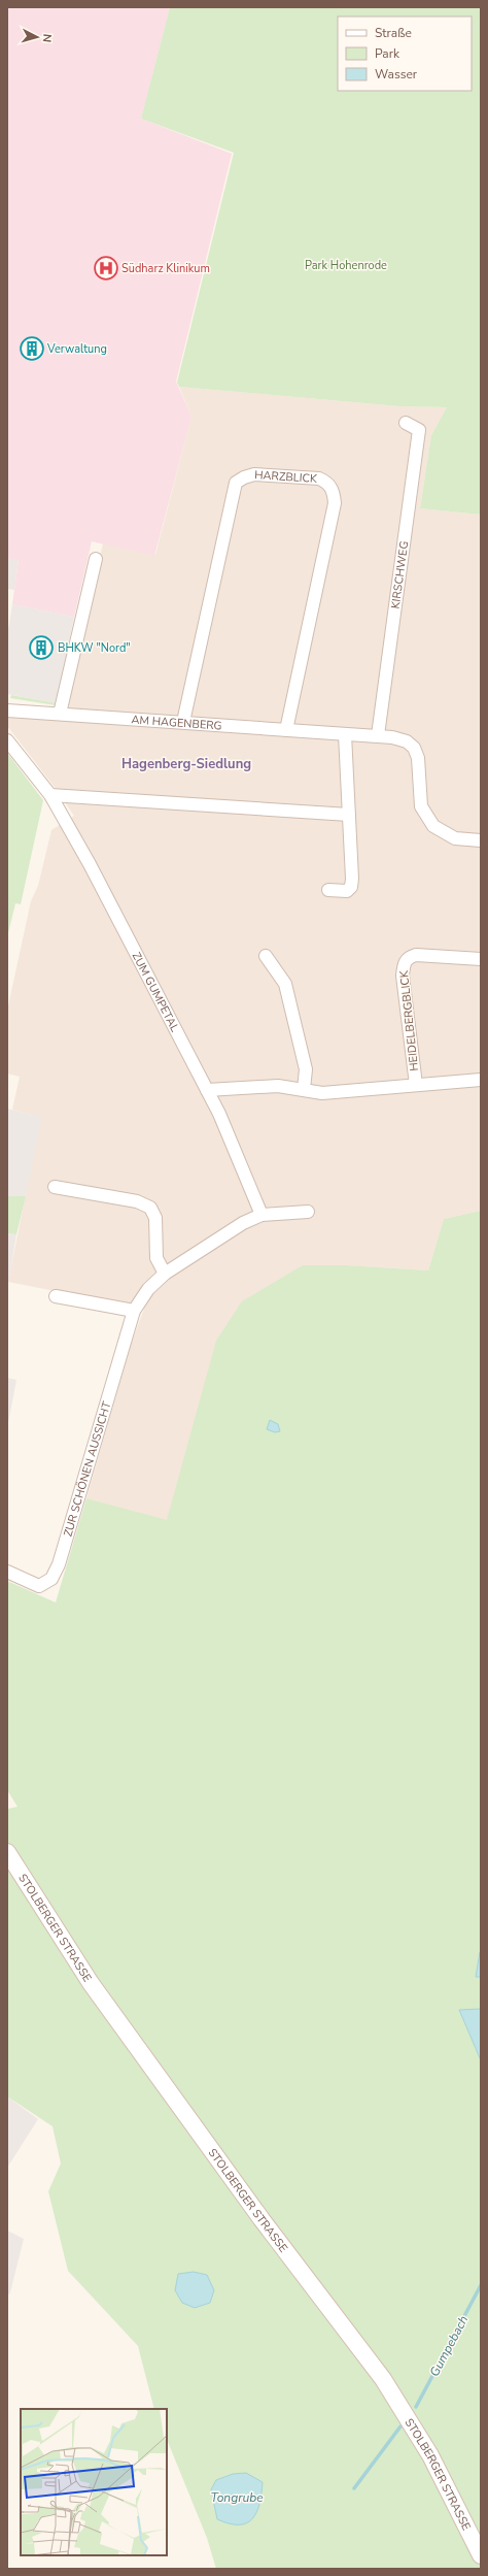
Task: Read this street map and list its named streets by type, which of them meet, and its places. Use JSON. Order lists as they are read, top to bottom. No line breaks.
{"streets":{"main road":["STOLBERGER STRASSE"],"street":["HARZBLICK","KIRSCHWEG","AM HAGENBERG","ZUM GUMPETAL","HEIDELBERGBLICK","ZUR SCHÖNEN AUSSICHT"]},"crossings":[["HARZBLICK","AM HAGENBERG"],["KIRSCHWEG","AM HAGENBERG"],["ZUM GUMPETAL","HEIDELBERGBLICK"],["ZUM GUMPETAL","ZUR SCHÖNEN AUSSICHT"]],"districts":["Hagenberg-Siedlung"],"water":["Gumpebach","Tongrube"],"parks":["Park Hohenrode"],"places":{"hospital":["Südharz Klinikum"],"building":["Verwaltung","BHKW \"Nord\""]},"legend":["Straße","Park","Wasser"],"north":"right"}
